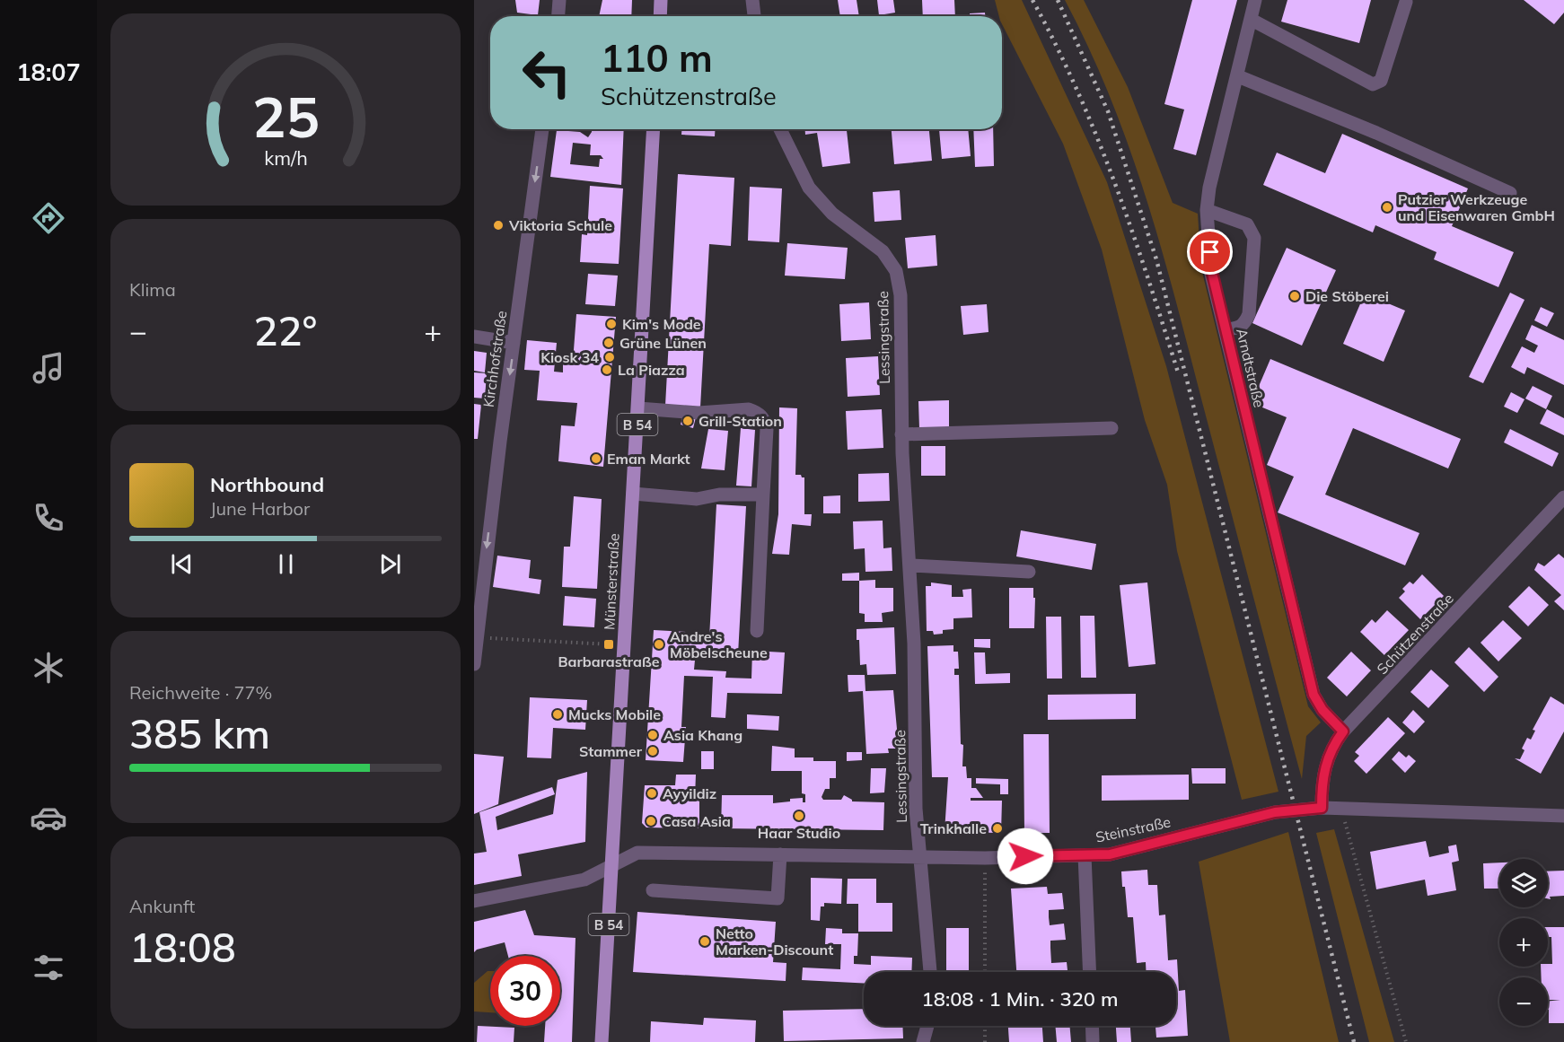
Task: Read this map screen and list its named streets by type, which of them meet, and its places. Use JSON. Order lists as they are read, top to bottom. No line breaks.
{"streets":{"main road":["B 54","Münsterstraße"],"street":["Lessingstraße","Kirchhofstraße","Arndtstraße","Schützenstraße","Steinstraße"]},"crossings":[["Lessingstraße","Steinstraße"],["Arndtstraße","Schützenstraße"],["Münsterstraße","Steinstraße"],["Schützenstraße","Steinstraße"]],"one_way":["Kirchhofstraße"],"places":{"other":["Putzier Werkzeuge und Eisenwaren GmbH","Viktoria Schule","Die Stöberei","Kim's Mode","Grüne Lünen","Kiosk 34","La Piazza","Grill-Station","Eman Markt","Andre's Möbelscheune","Mucks Mobile","Asia Khang","Stammer","Ayyildiz","Haar Studio","Casa Asia","Trinkhalle","Netto Marken-Discount"],"transit":["Barbarastraße"]},"page":{"tabs":"18:07","turn":["110 m","Schützenstraße"],"tile":["Klima",["Reichweite · 77%","385 km"],["Ankunft","18:08"]],"heat":["−","22°","+"],"song":["Northbound","June Harbor"],"map_buttons":["+","−"],"limit":"30","trip":"18:08 · 1 Min. · 320 m","gauge":["25","km/h"]}}
